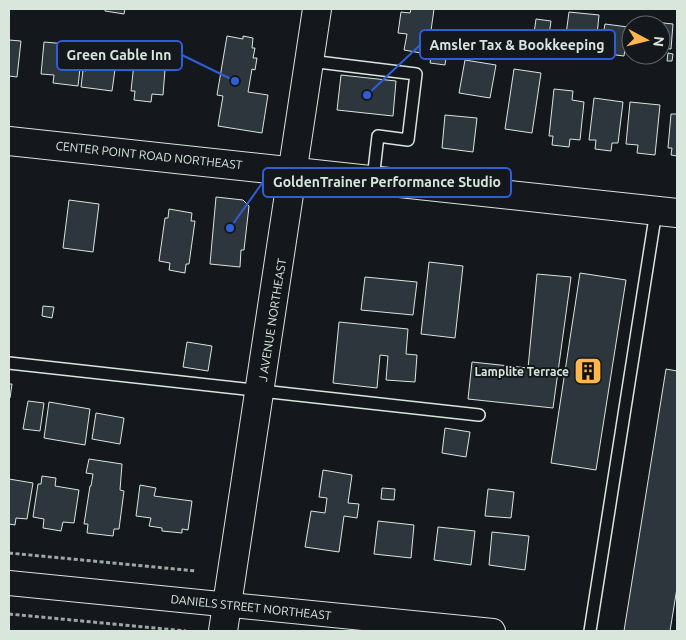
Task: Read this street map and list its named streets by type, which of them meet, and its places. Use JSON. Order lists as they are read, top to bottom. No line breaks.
{"streets":{"main road":["CENTER POINT ROAD NORTHEAST","J AVENUE NORTHEAST"],"street":["DANIELS STREET NORTHEAST"]},"crossings":[["CENTER POINT ROAD NORTHEAST","J AVENUE NORTHEAST"],["J AVENUE NORTHEAST","DANIELS STREET NORTHEAST"]],"places":{"other":["Green Gable Inn","Amsler Tax & Bookkeeping","GoldenTrainer Performance Studio"],"building":["Lamplite Terrace"]},"north":"right"}
